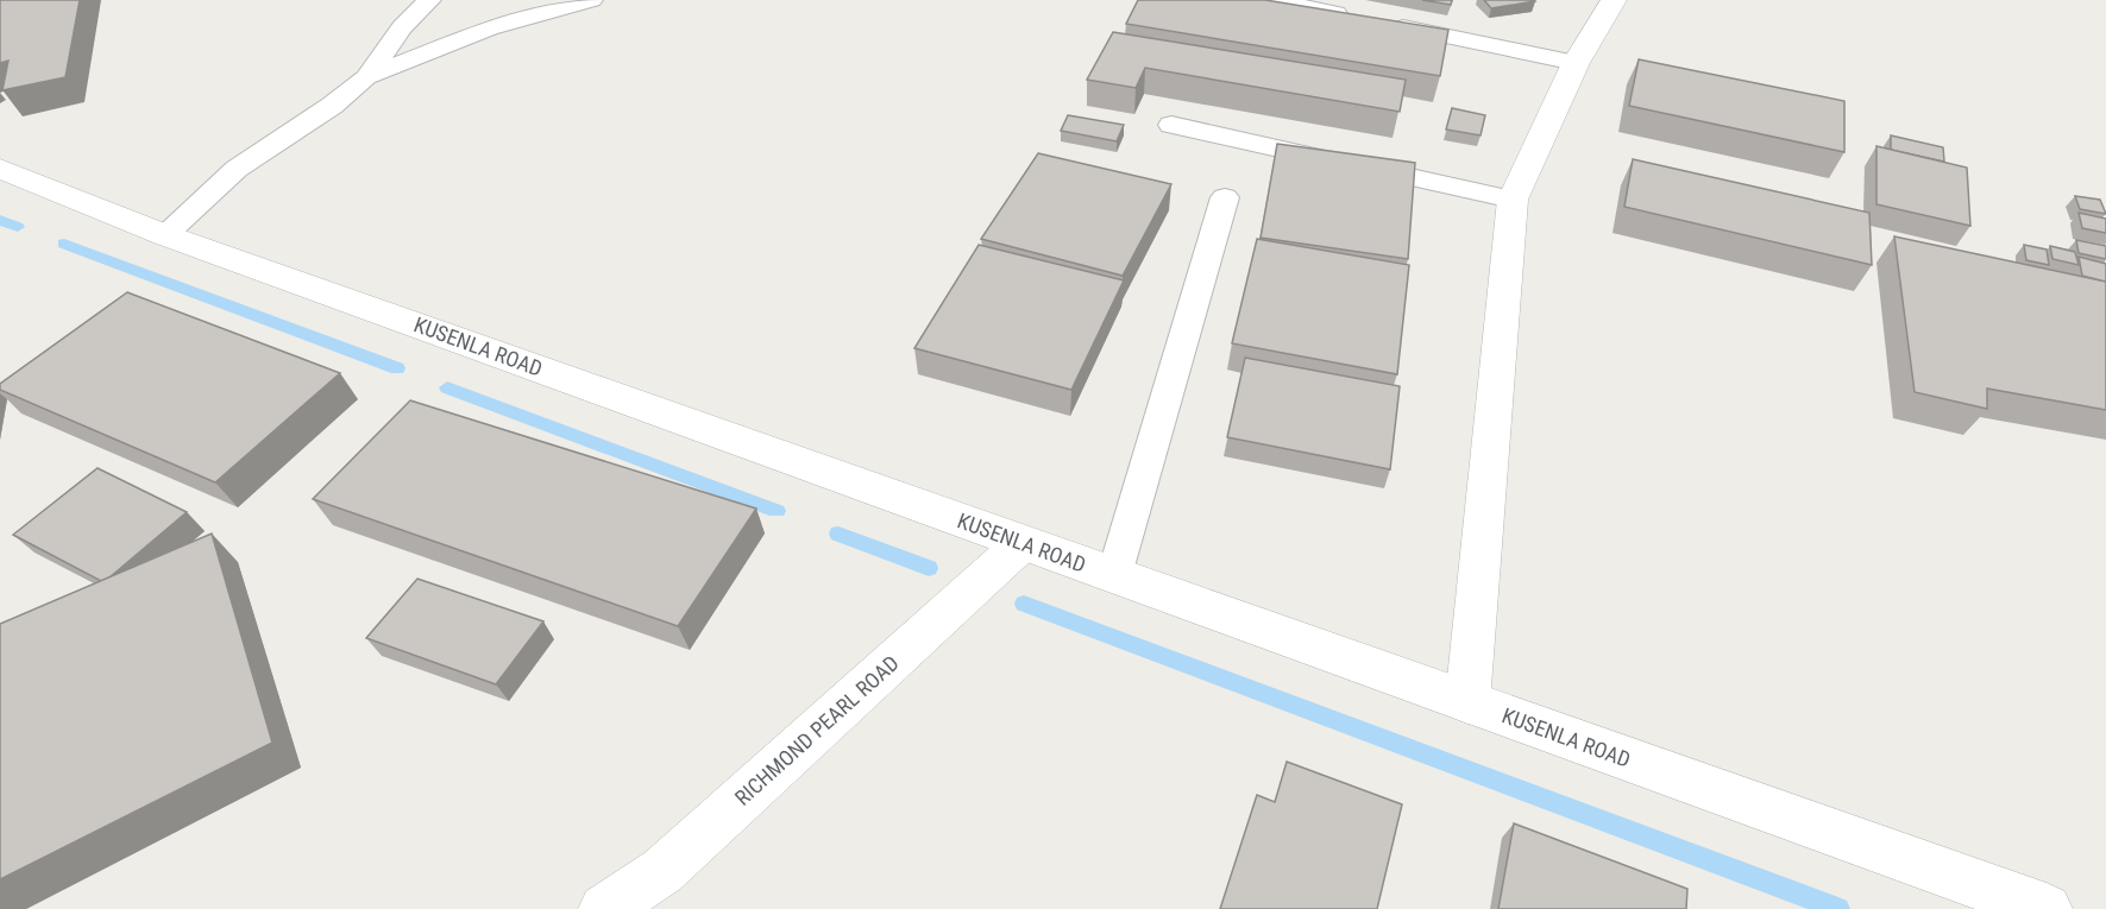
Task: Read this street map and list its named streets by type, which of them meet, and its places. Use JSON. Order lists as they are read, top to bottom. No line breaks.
{"streets":{"main road":["KUSENLA ROAD","RICHMOND PEARL ROAD"]},"crossings":[["KUSENLA ROAD","RICHMOND PEARL ROAD"]]}
